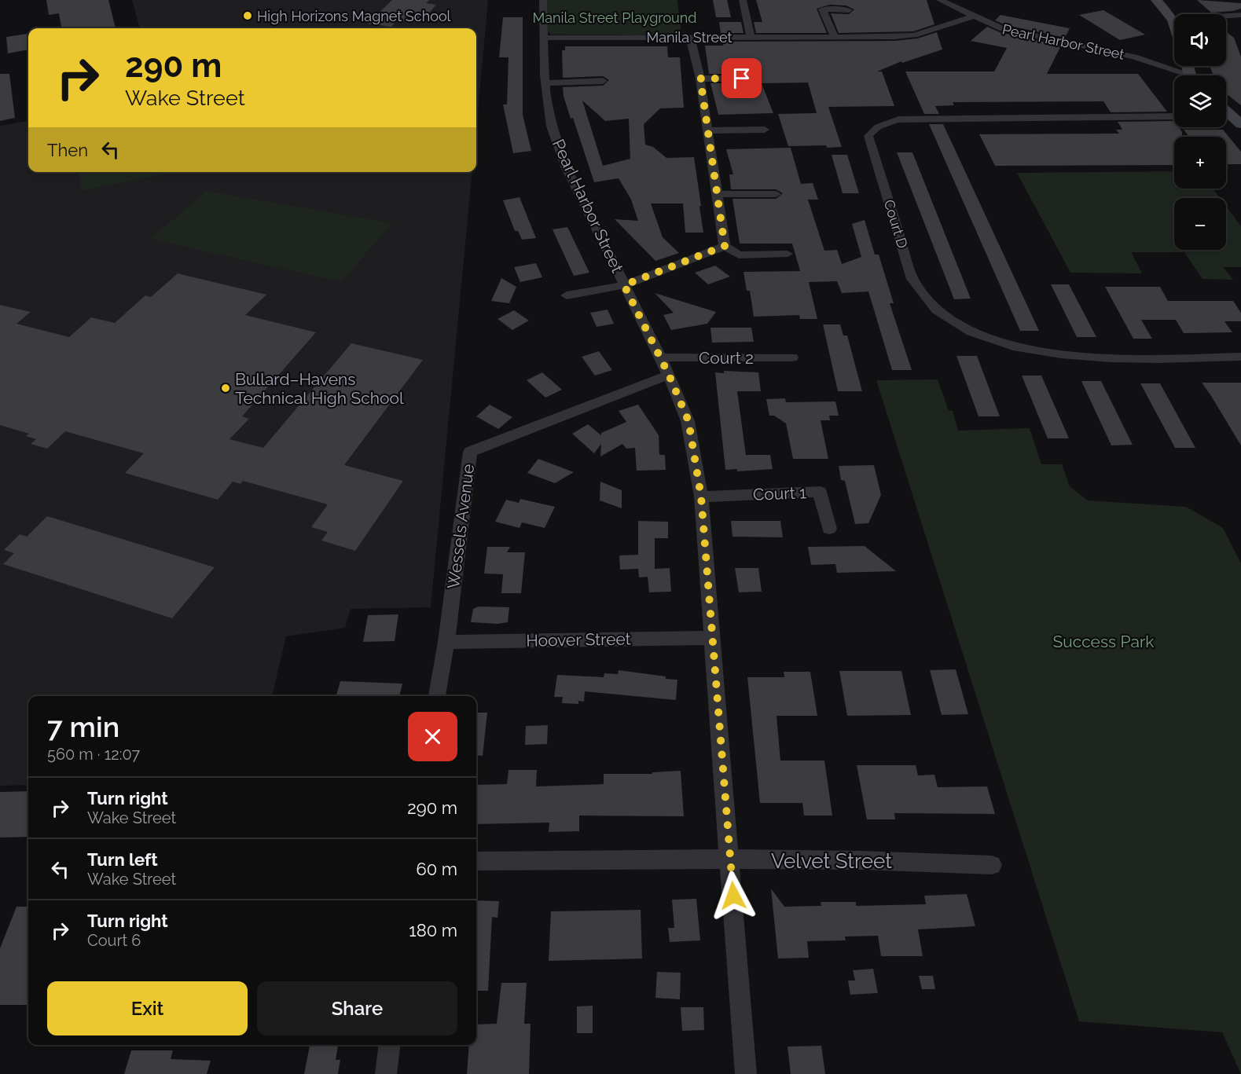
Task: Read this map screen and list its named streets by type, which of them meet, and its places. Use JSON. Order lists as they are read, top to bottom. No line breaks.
{"streets":{"street":["Manila Street","Pearl Harbor Street","Court D","Court 2","Court 1","Wessels Avenue","Hoover Street","Velvet Street"]},"crossings":[["Manila Street","Pearl Harbor Street"],["Pearl Harbor Street","Court 2"],["Pearl Harbor Street","Court 1"],["Pearl Harbor Street","Wessels Avenue"],["Pearl Harbor Street","Hoover Street"],["Pearl Harbor Street","Velvet Street"],["Wessels Avenue","Hoover Street"]],"parks":["Manila Street Playground","Success Park"],"places":["High Horizons Magnet School","Bullard–Havens Technical High School"],"page":{"map_buttons":["+","−"],"turn":["290 m","Wake Street"],"then":"Then","heading":["7 min","560 m · 12:07"],"list":[{"name":"Turn right","note":"Wake Street","value":"290 m"},{"name":"Turn left","note":"Wake Street","value":"60 m"},{"name":"Turn right","note":"Court 6","value":"180 m"}],"buttons":["Exit","Share"]}}
